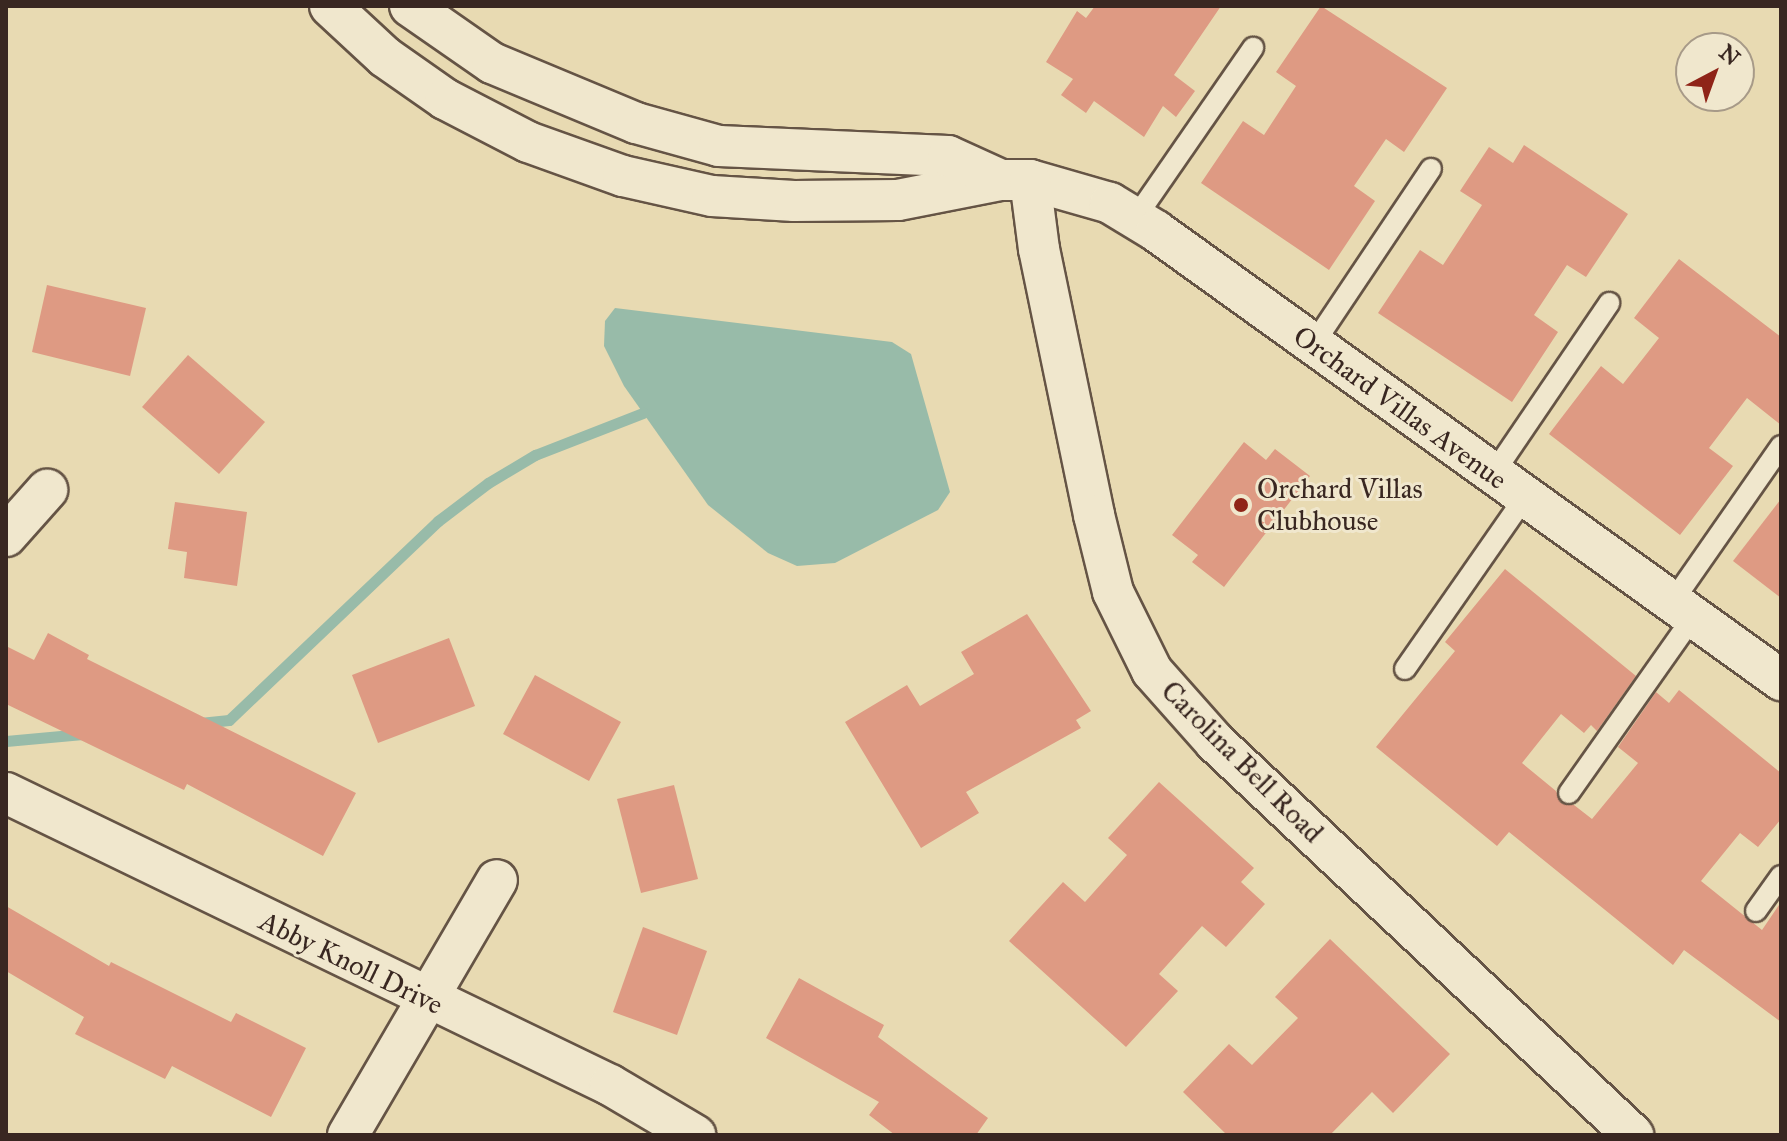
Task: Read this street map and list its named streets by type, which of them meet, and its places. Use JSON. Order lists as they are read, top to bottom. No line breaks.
{"streets":{"street":["Orchard Villas Avenue","Carolina Bell Road","Abby Knoll Drive"]},"crossings":[["Orchard Villas Avenue","Carolina Bell Road"]],"places":["Orchard Villas Clubhouse"],"north":"top right"}
